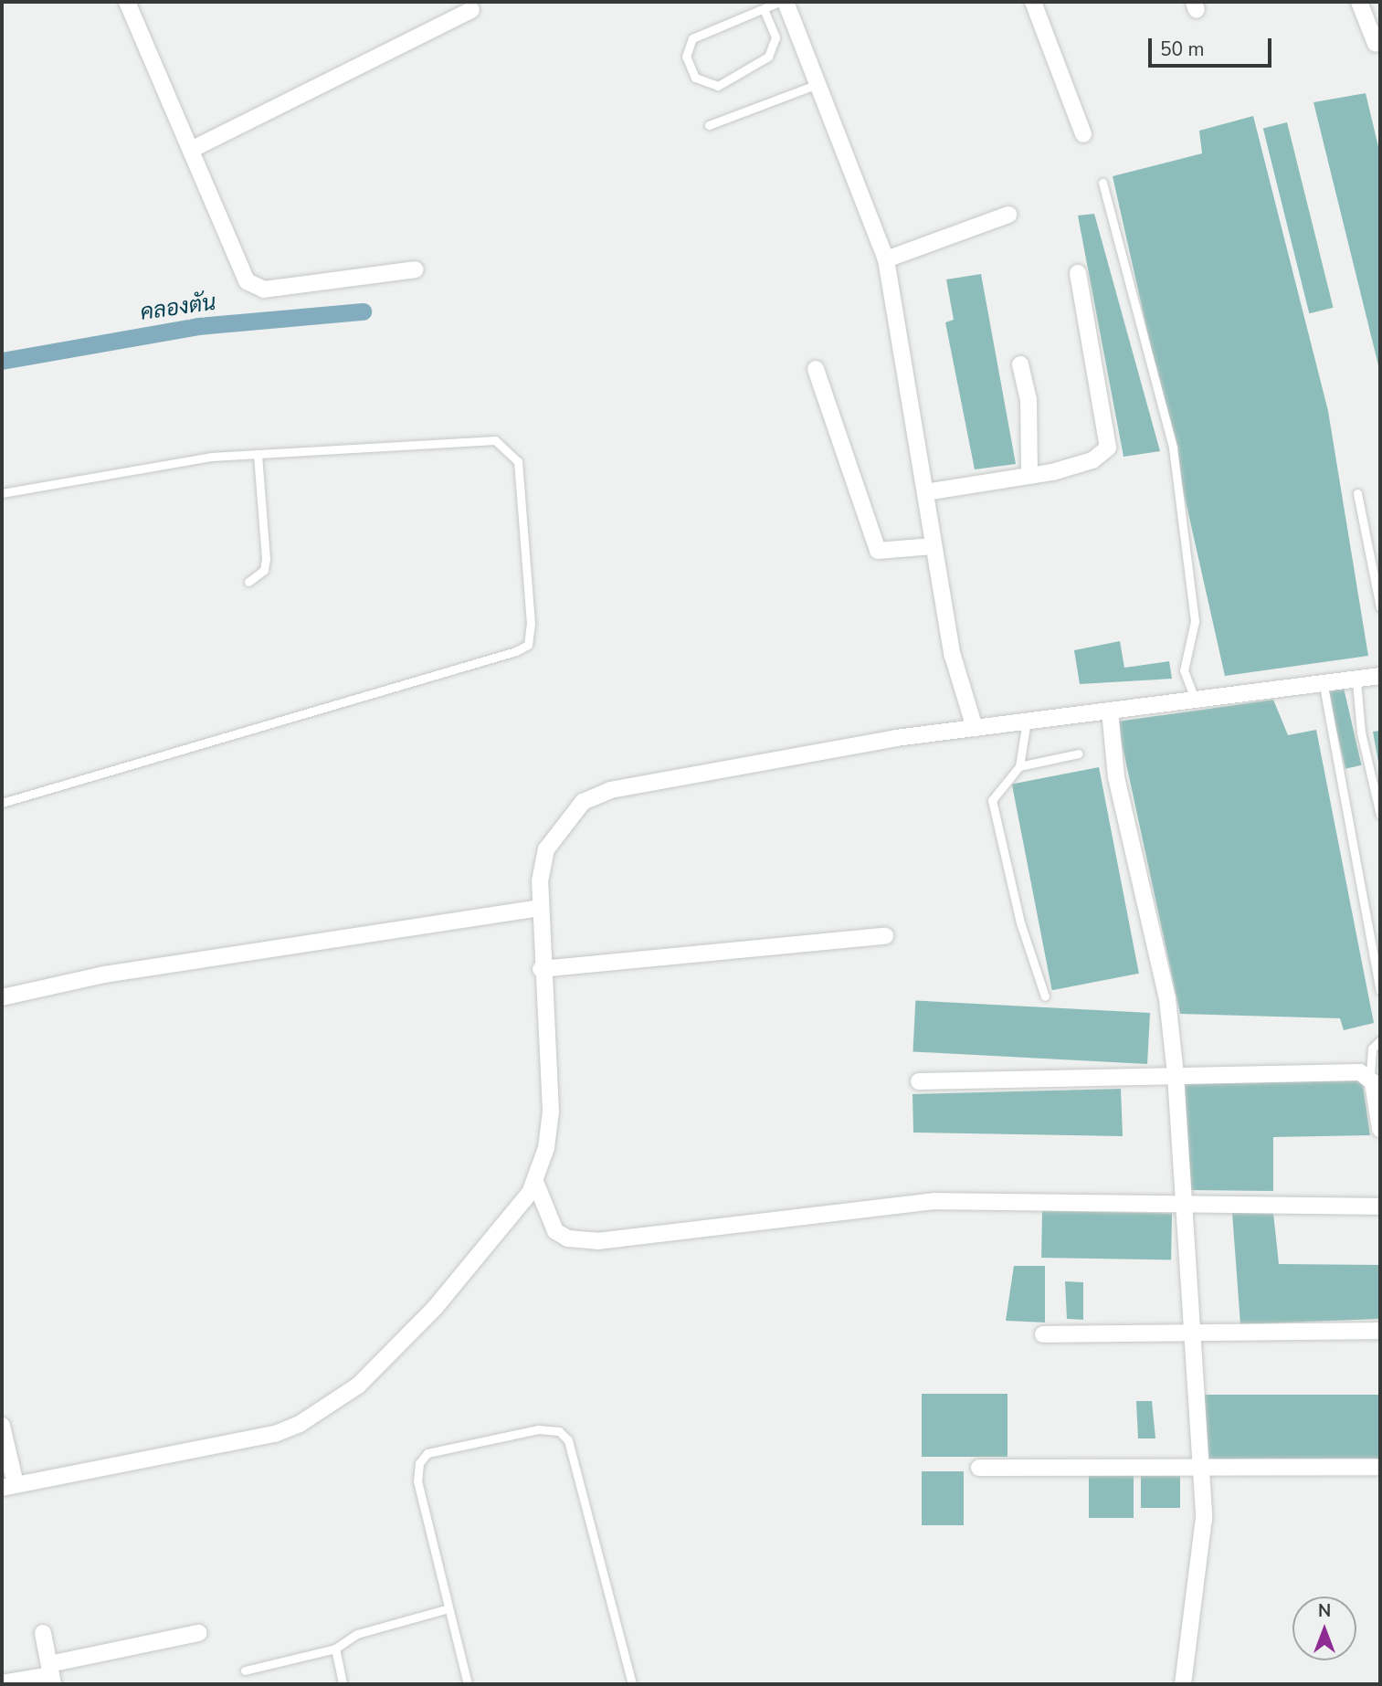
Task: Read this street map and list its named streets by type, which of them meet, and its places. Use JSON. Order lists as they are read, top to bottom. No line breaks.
{"water":["คลองตัน"],"scale_bar":"50 m","north":"top"}
